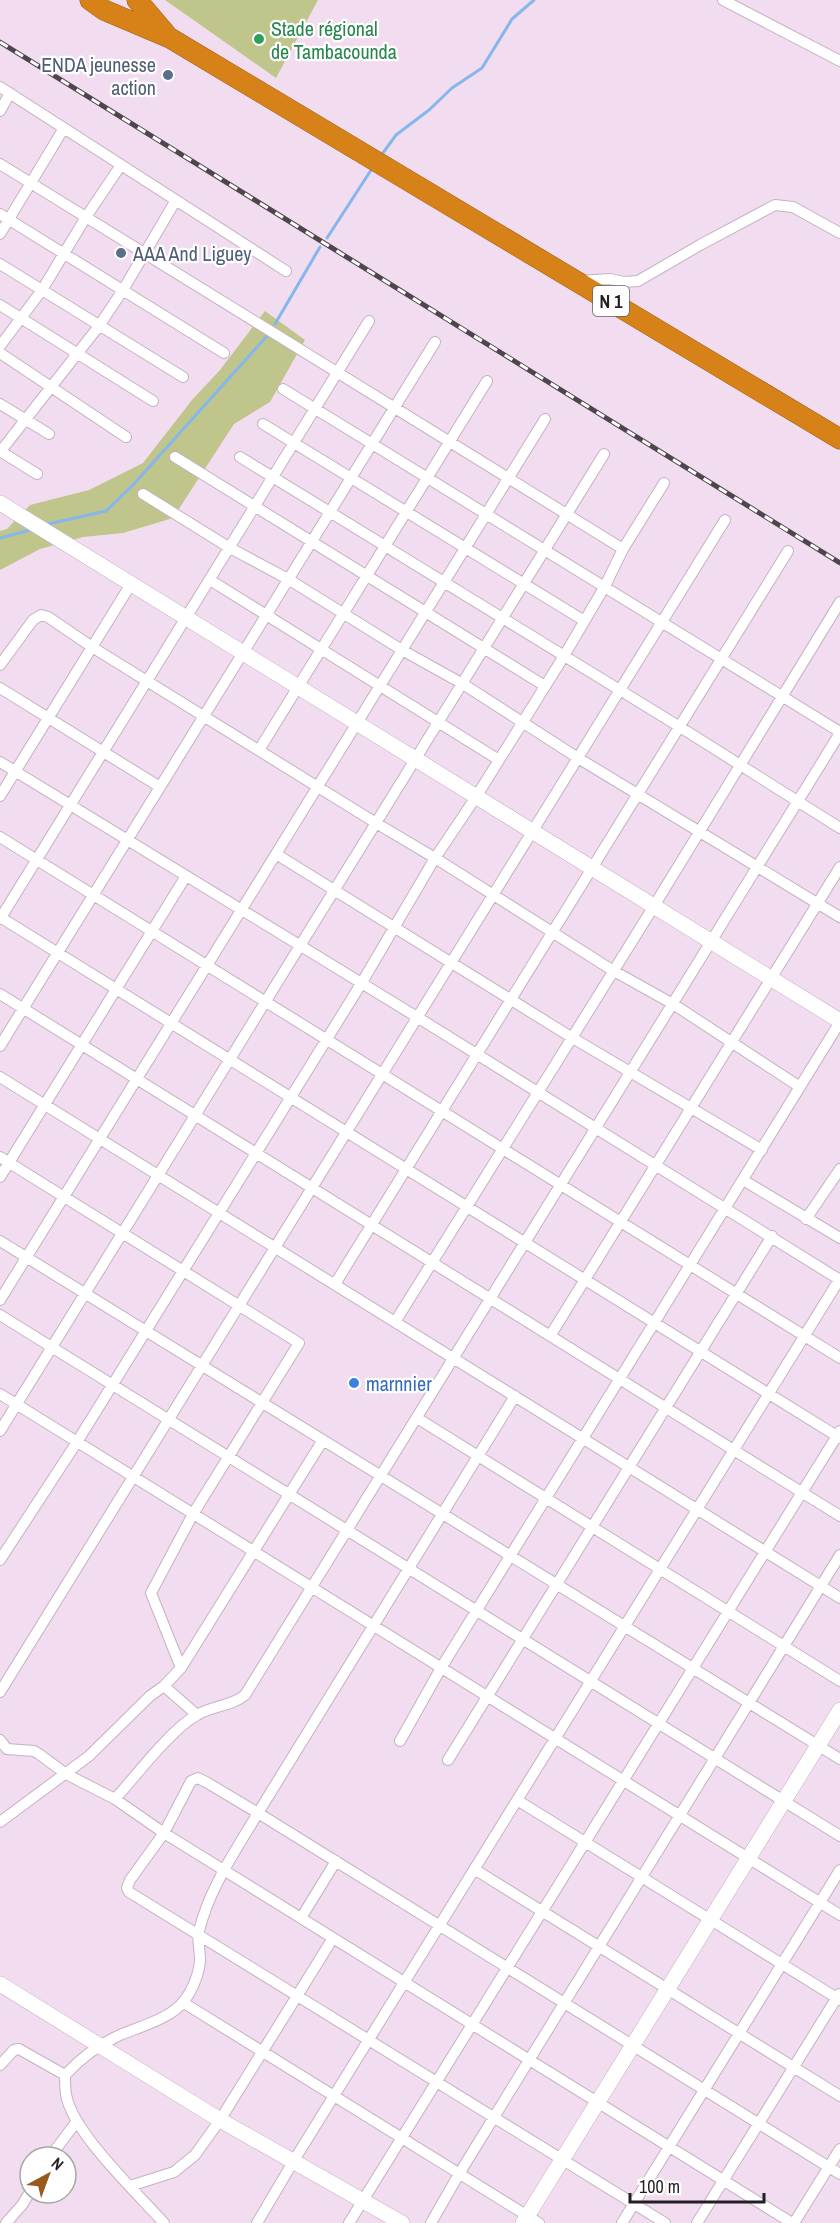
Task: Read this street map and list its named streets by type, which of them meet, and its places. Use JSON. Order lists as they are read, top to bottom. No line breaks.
{"streets":{"highway":["N 1"]},"places":["Stade régional de Tambacounda","ENDA jeunesse action","AAA And Liguey","marnnier"],"scale_bar":"100 m","north":"top right"}
